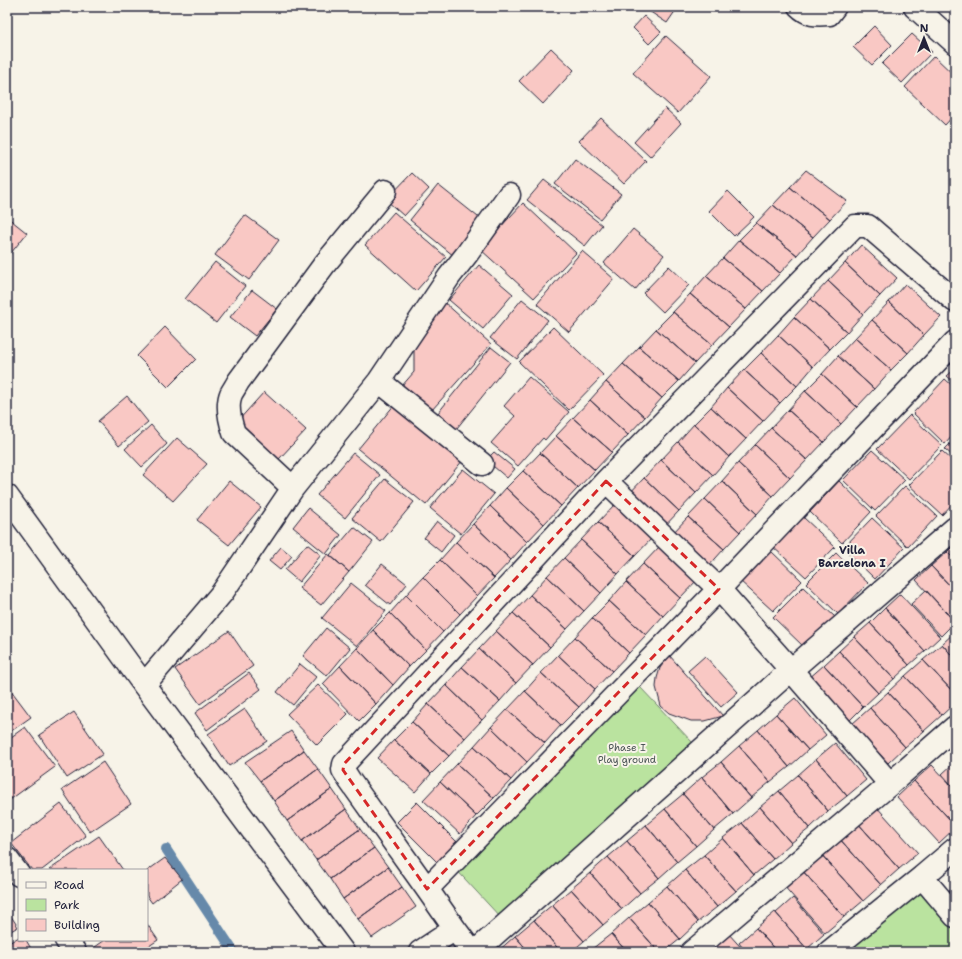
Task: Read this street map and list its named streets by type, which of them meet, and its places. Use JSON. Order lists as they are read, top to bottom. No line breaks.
{"districts":["Villa Barcelona I"],"parks":["Phase I Play ground"],"legend":["Road","Park","Building"],"north":"top"}
